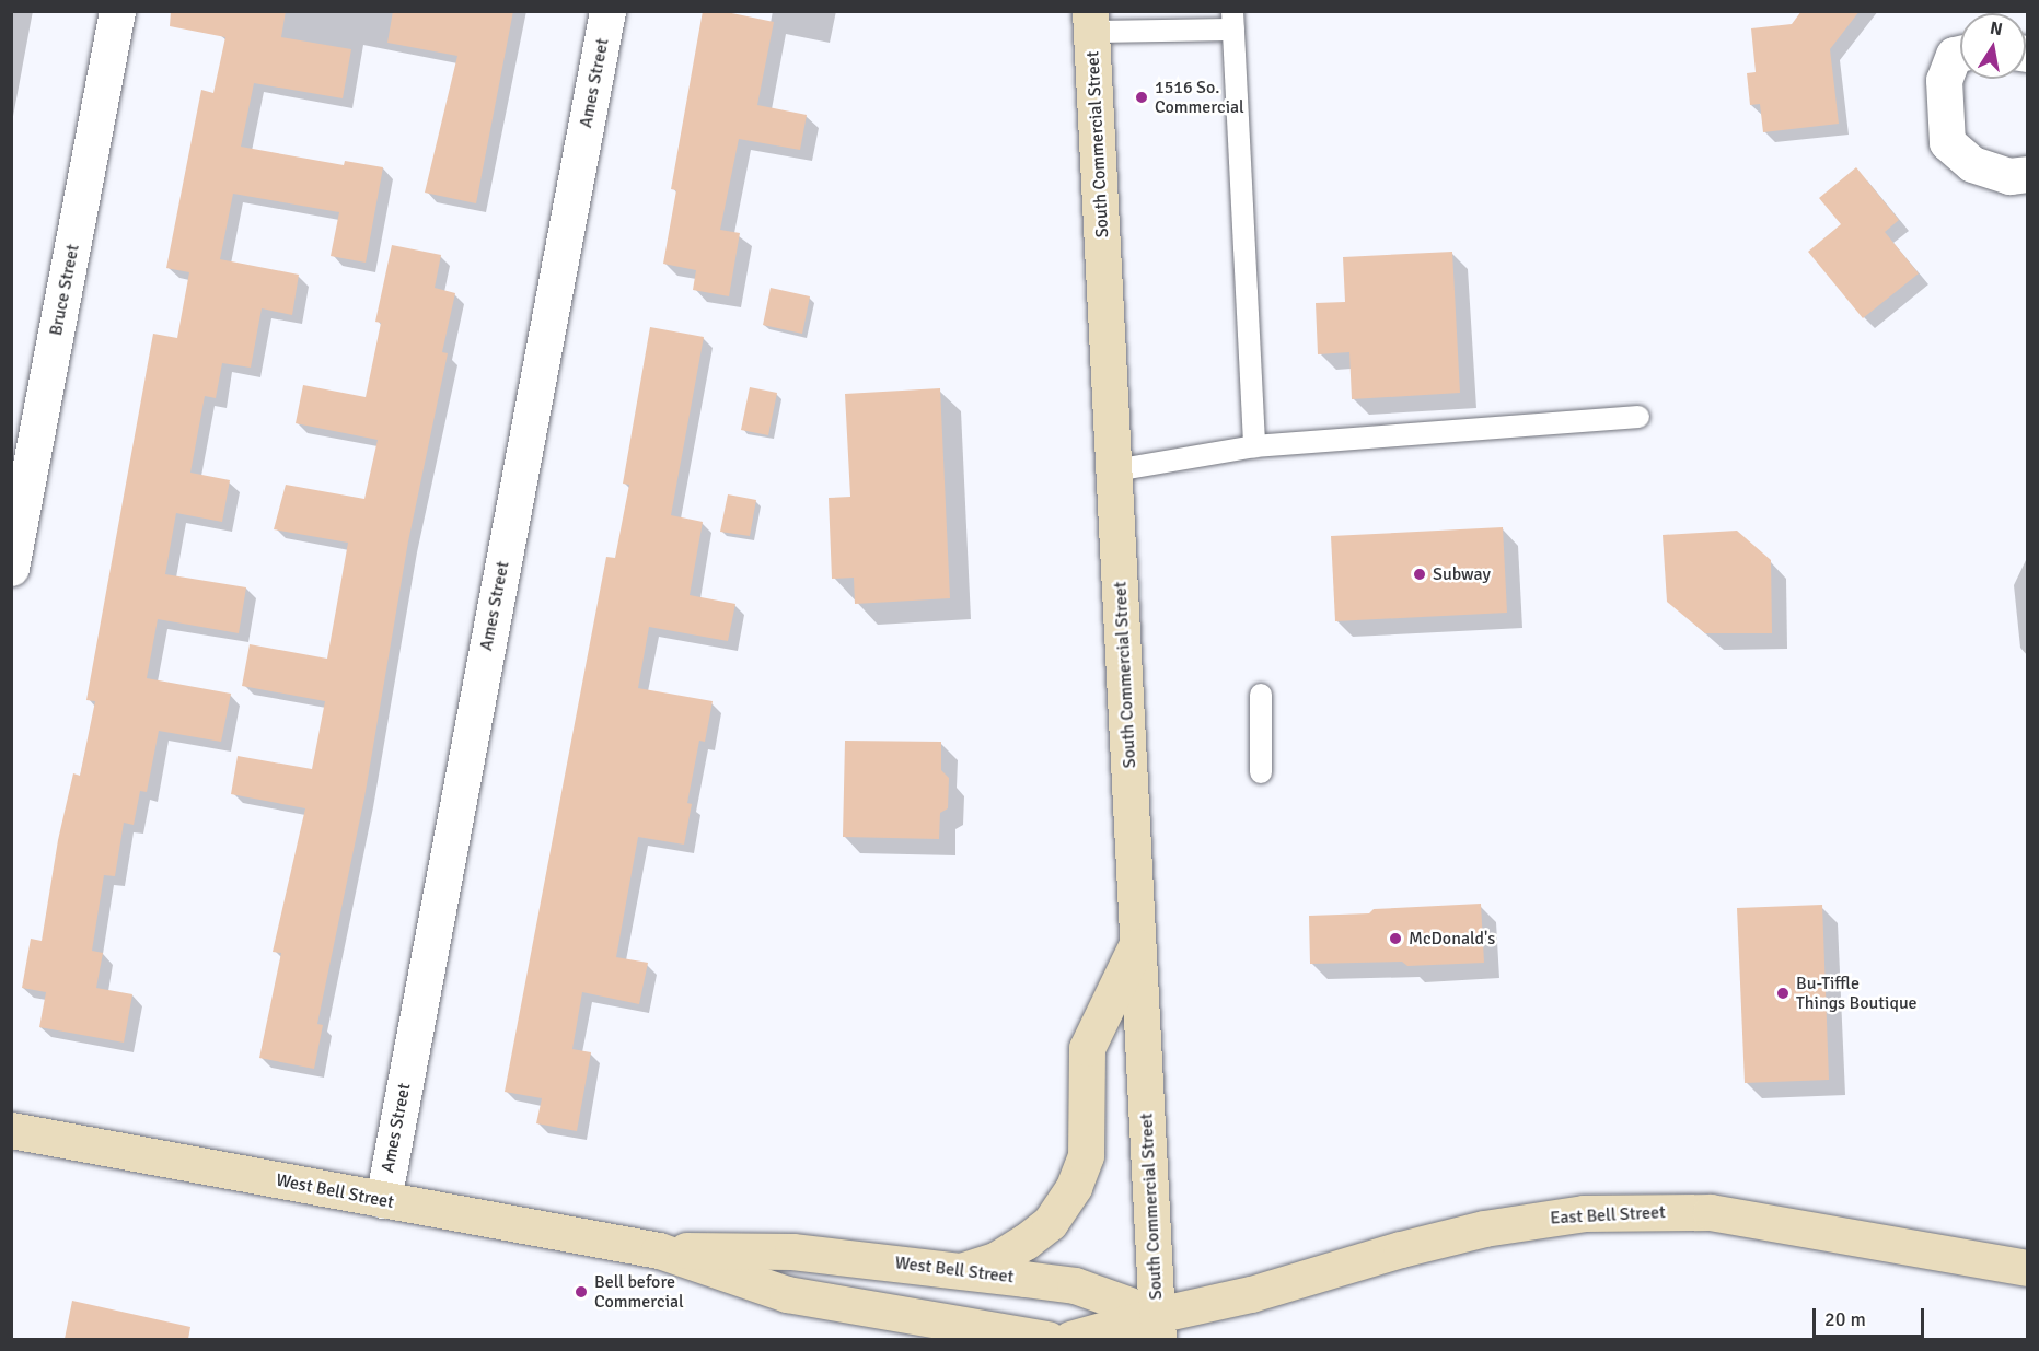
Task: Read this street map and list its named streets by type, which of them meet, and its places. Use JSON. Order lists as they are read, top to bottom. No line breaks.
{"streets":{"main road":["South Commercial Street","West Bell Street","East Bell Street"],"street":["Ames Street","Bruce Street"]},"crossings":[["Ames Street","West Bell Street"],["South Commercial Street","West Bell Street"],["South Commercial Street","East Bell Street"],["West Bell Street","East Bell Street"]],"places":["1516 So. Commercial","Subway","McDonald's","Bu-Tiffle Things Boutique","Bell before Commercial"],"scale_bar":"20 m","north":"top"}
